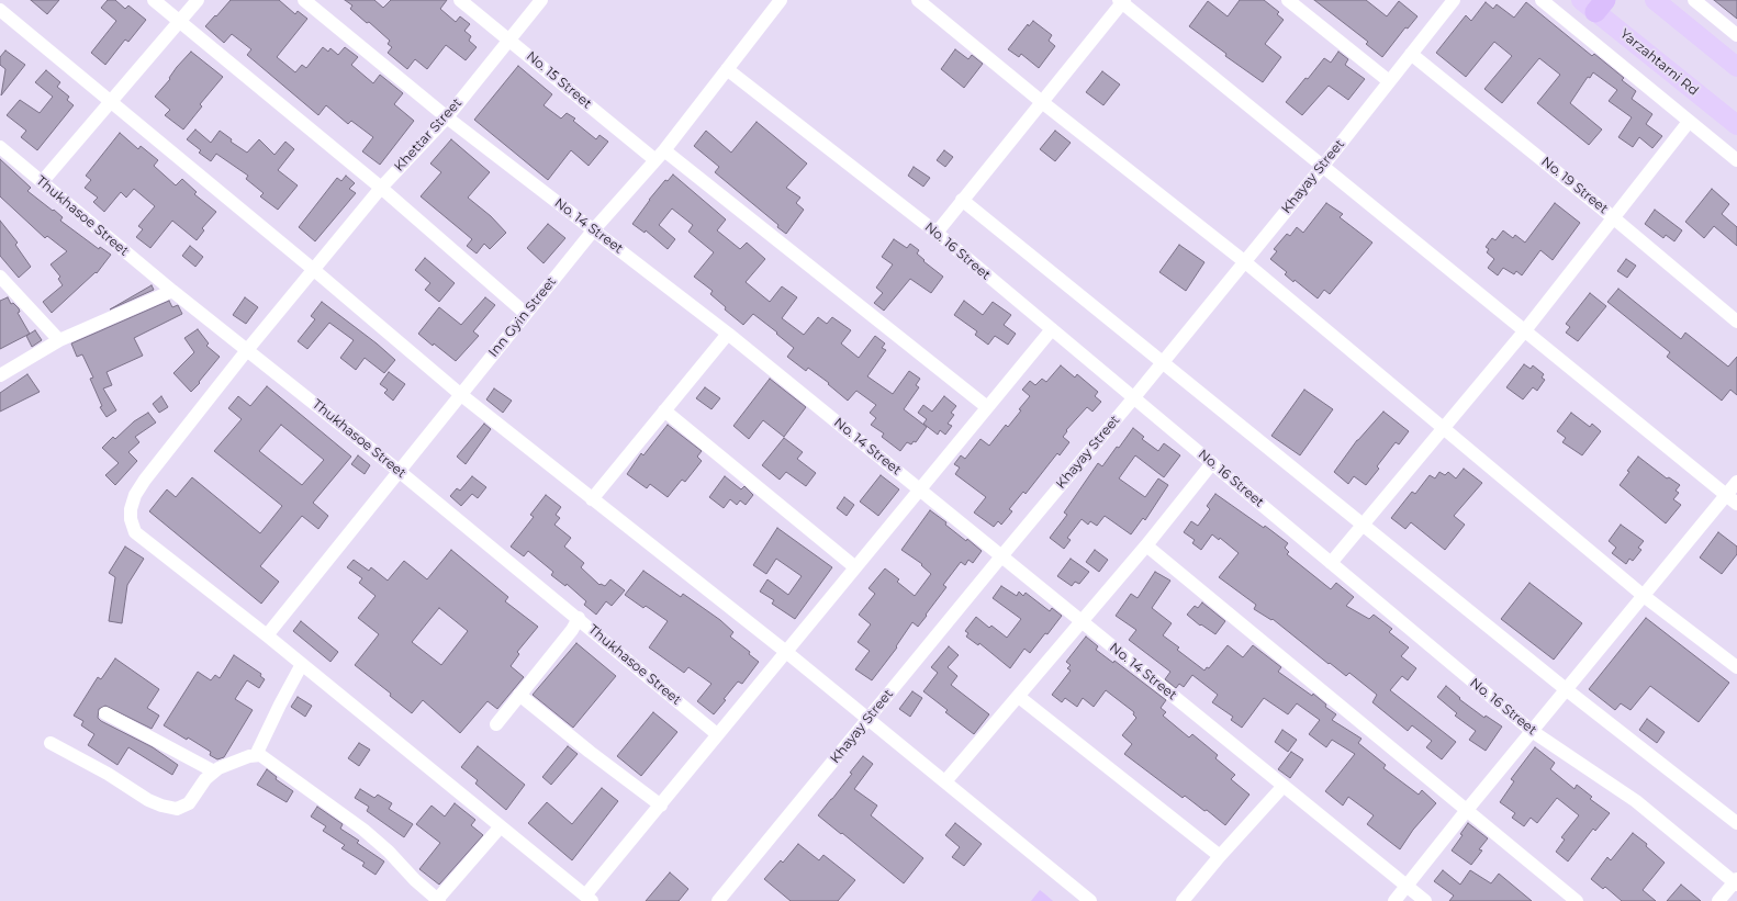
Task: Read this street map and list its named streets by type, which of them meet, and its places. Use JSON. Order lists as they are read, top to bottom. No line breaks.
{"streets":{"main road":["Yarzahtarni Rd"],"street":["No. 15 Street","Khettar Street","Khayay Street","No. 19 Street","Thukhasoe Street","No. 14 Street","No. 16 Street","Inn Gyin Street"]},"crossings":[["No. 15 Street","Khettar Street"],["No. 15 Street","Inn Gyin Street"],["Khettar Street","Thukhasoe Street"],["Khettar Street","No. 14 Street"],["Khettar Street","Inn Gyin Street"],["Khayay Street","No. 19 Street"],["Khayay Street","No. 14 Street"],["Khayay Street","No. 16 Street"],["Thukhasoe Street","Inn Gyin Street"],["No. 14 Street","Inn Gyin Street"],["No. 16 Street","Inn Gyin Street"]]}
